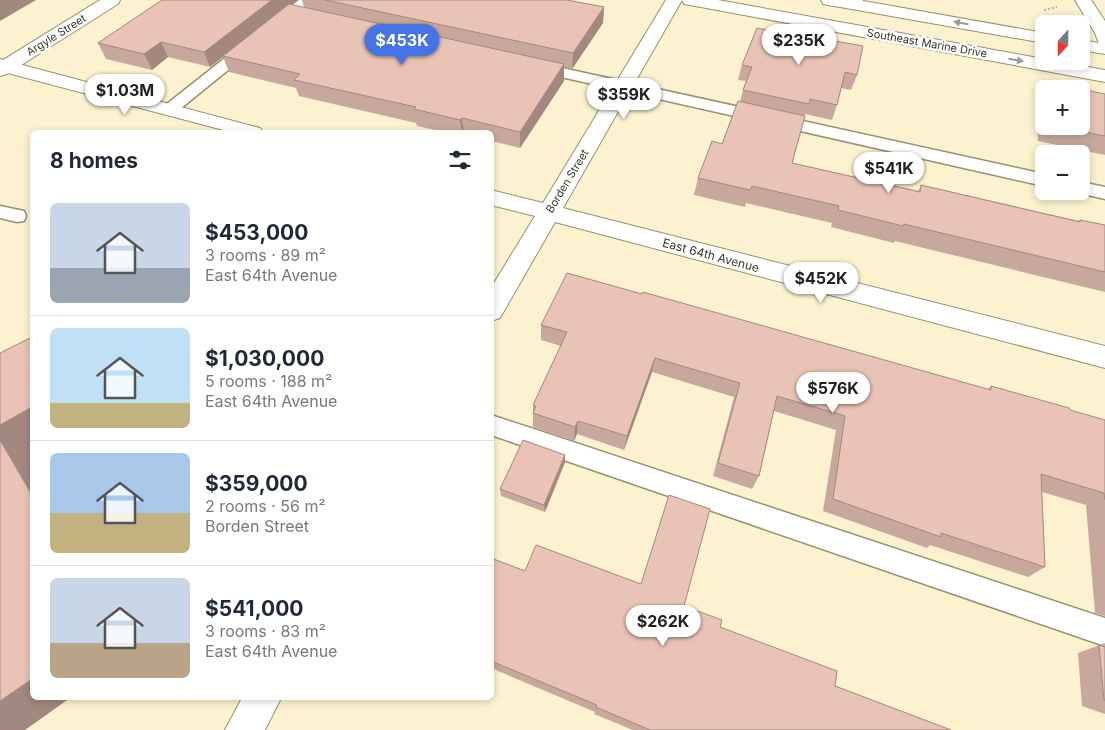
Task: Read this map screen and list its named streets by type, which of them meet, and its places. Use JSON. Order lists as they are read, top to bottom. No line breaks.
{"streets":{"main road":["Argyle Street","Southeast Marine Drive","Borden Street","East 64th Avenue"]},"crossings":[["Borden Street","East 64th Avenue"]],"north":"bottom","page":{"map_buttons":["+","−"],"price":["$453K","$235K","$1.03M","$359K","$541K","$452K","$576K","$262K"],"heading":"8 homes","list":[{"name":"$453,000","note":"3 rooms · 89 m² · East 64th Avenue"},{"name":"$1,030,000","note":"5 rooms · 188 m² · East 64th Avenue"},{"name":"$359,000","note":"2 rooms · 56 m² · Borden Street"},{"name":"$541,000","note":"3 rooms · 83 m² · East 64th Avenue"}]}}
